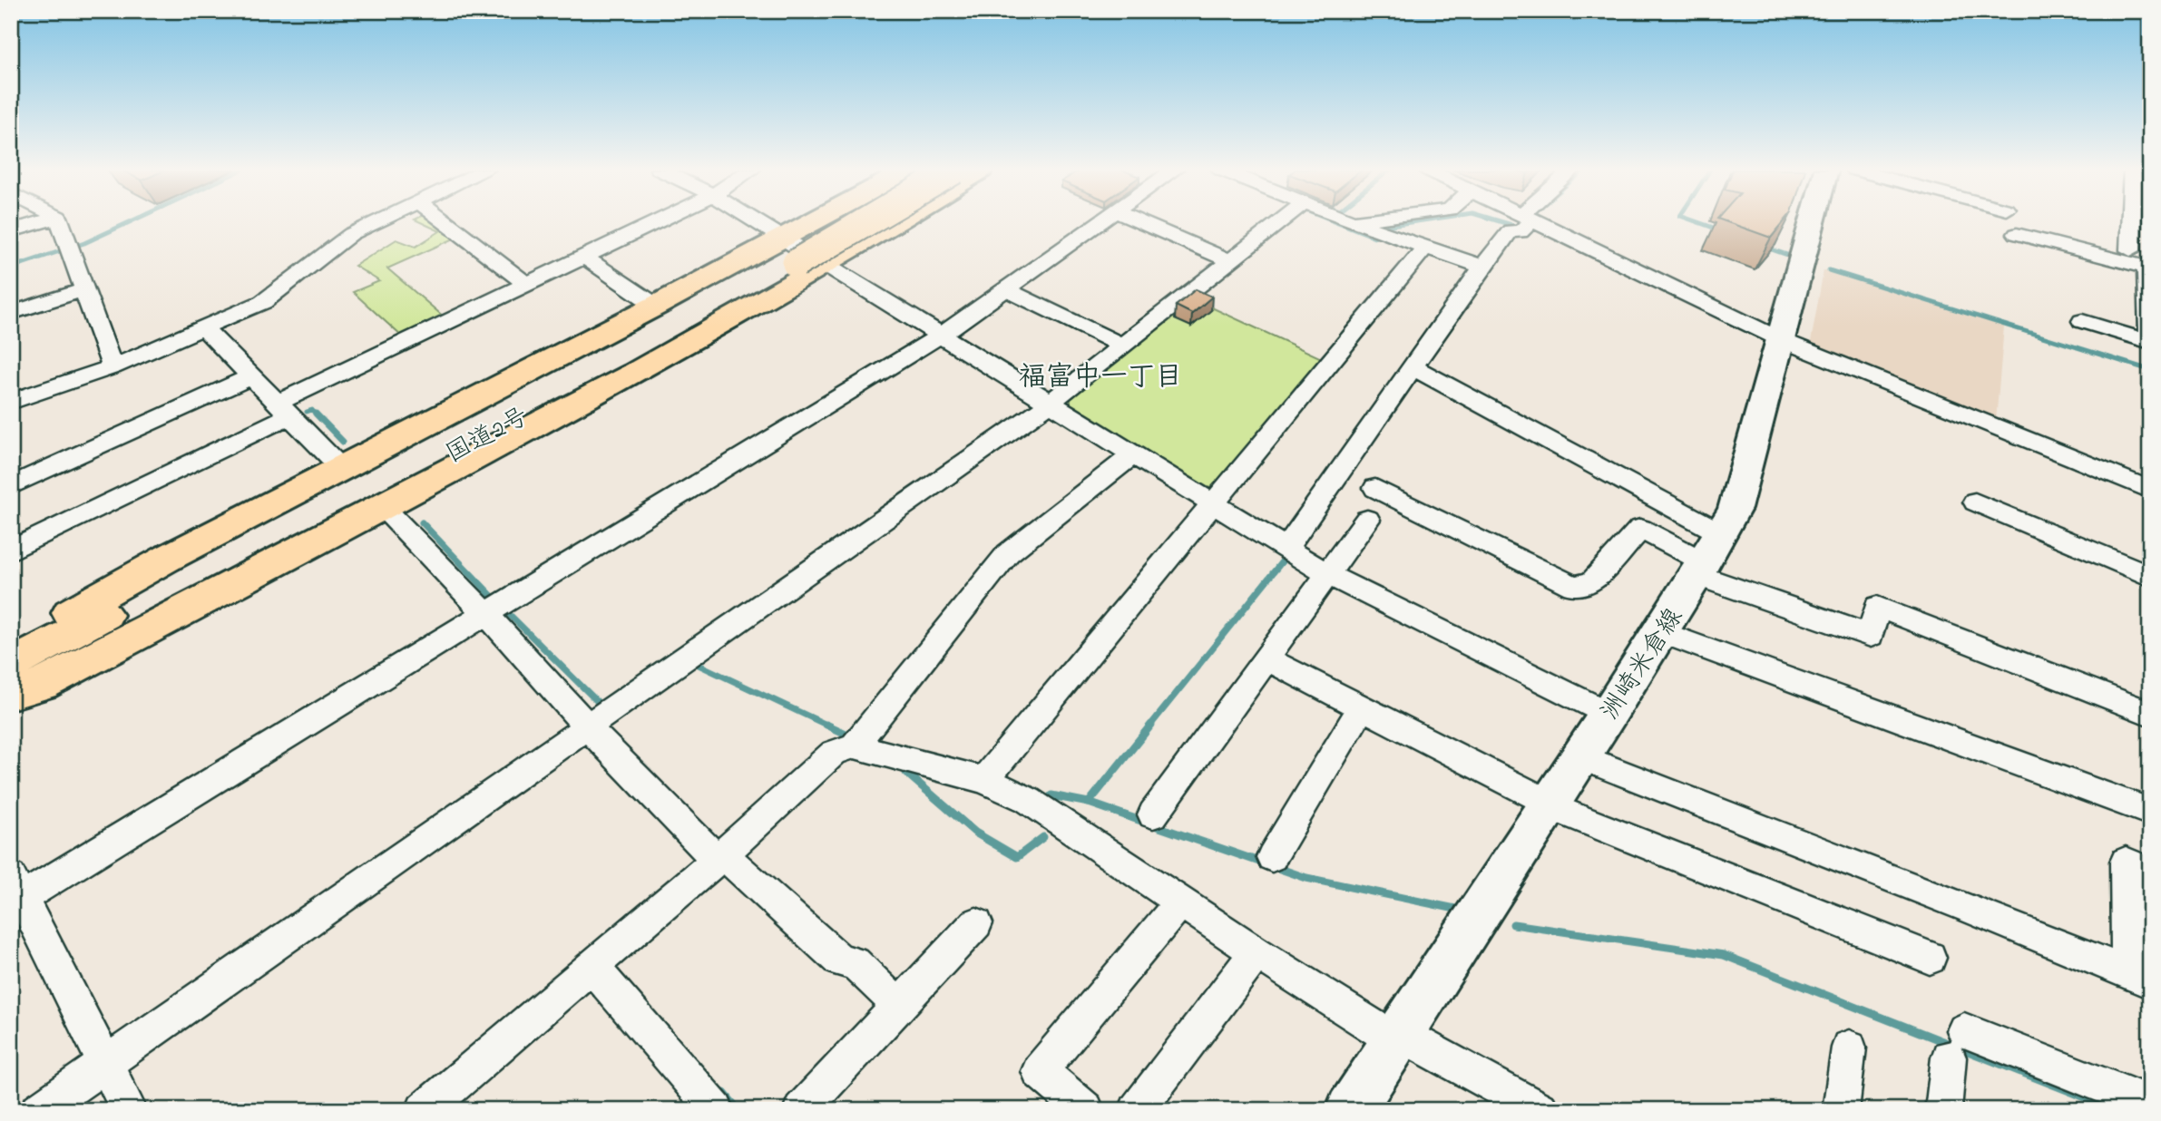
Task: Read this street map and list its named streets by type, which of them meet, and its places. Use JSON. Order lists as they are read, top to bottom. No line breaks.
{"streets":{"highway":["国道2号"],"main road":["洲崎米倉線"]},"districts":["福富中一丁目"]}
